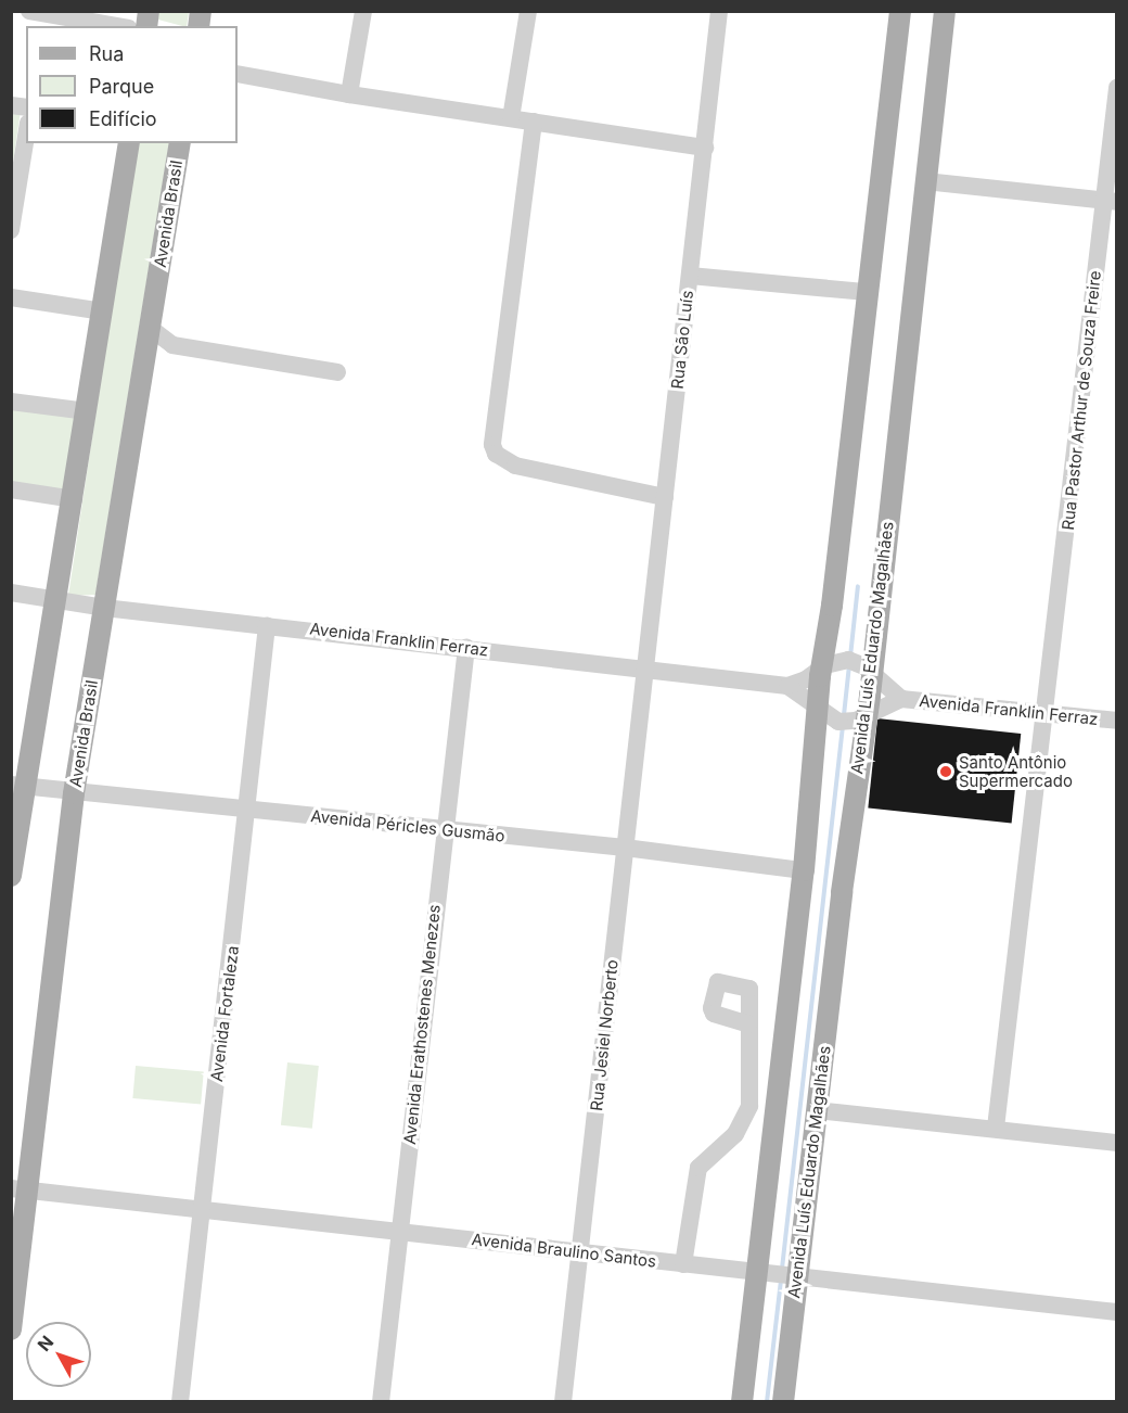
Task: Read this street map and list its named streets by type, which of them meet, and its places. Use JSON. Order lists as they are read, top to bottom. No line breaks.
{"streets":{"main road":["Avenida Brasil","Avenida Luís Eduardo Magalhães"],"street":["Rua São Luís","Rua Pastor Arthur de Souza Freire","Avenida Franklin Ferraz","Avenida Péricles Gusmão","Avenida Fortaleza","Avenida Erathostenes Menezes","Rua Jesiel Norberto","Avenida Braulino Santos"]},"crossings":[["Avenida Brasil","Avenida Franklin Ferraz"],["Avenida Brasil","Avenida Péricles Gusmão"],["Avenida Brasil","Avenida Braulino Santos"],["Rua São Luís","Avenida Franklin Ferraz"],["Rua São Luís","Rua Jesiel Norberto"],["Rua Pastor Arthur de Souza Freire","Avenida Franklin Ferraz"],["Avenida Franklin Ferraz","Avenida Fortaleza"],["Avenida Franklin Ferraz","Avenida Erathostenes Menezes"],["Avenida Franklin Ferraz","Rua Jesiel Norberto"],["Avenida Luís Eduardo Magalhães","Avenida Braulino Santos"],["Avenida Péricles Gusmão","Avenida Fortaleza"],["Avenida Péricles Gusmão","Avenida Erathostenes Menezes"],["Avenida Péricles Gusmão","Rua Jesiel Norberto"],["Avenida Fortaleza","Avenida Braulino Santos"],["Avenida Erathostenes Menezes","Avenida Braulino Santos"],["Rua Jesiel Norberto","Avenida Braulino Santos"]],"places":["Santo Antônio Supermercado"],"legend":["Rua","Parque","Edifício"],"north":"top left"}
